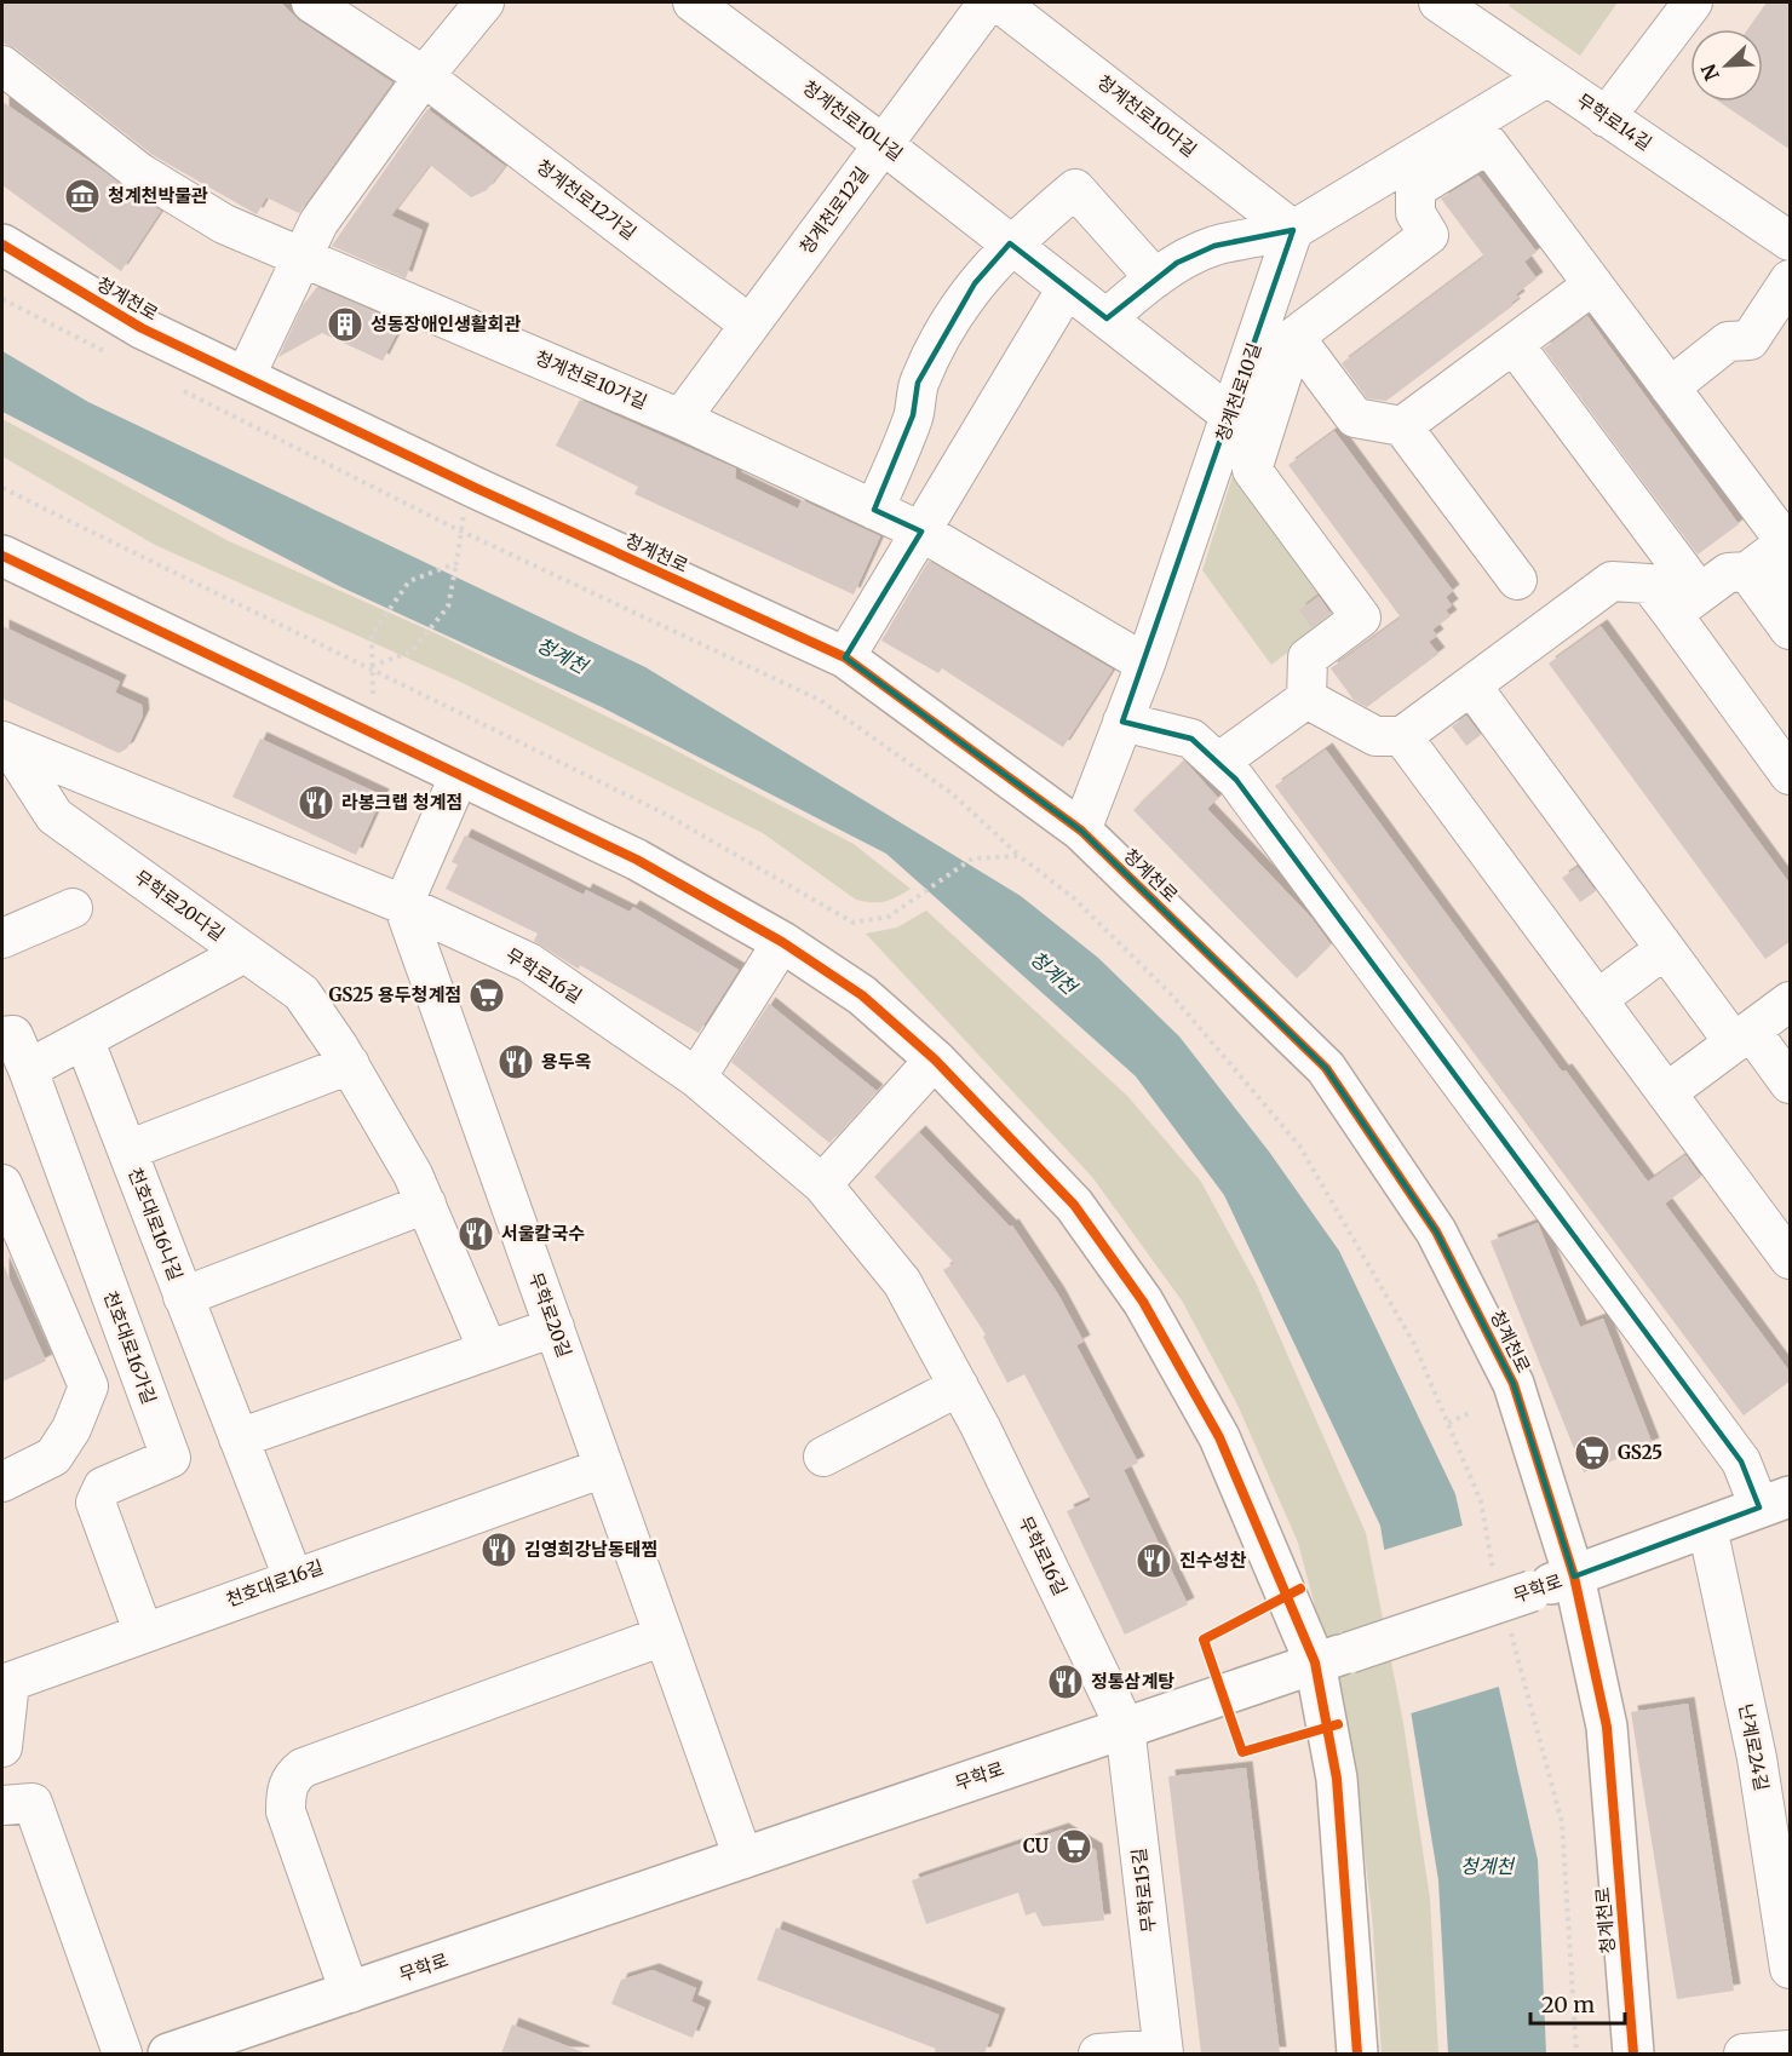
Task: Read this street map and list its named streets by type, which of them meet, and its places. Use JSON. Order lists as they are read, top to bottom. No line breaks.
{"streets":{"main road":["청계천로","무학로"],"street":["청계천로10다길","청계천로10나길","무학로14길","청계천로12가길","청계천로12길","청계천로10가길","청계천로10길","무학로20다길","무학로16길","천호대로16나길","무학로20길","천호대로16가길","천호대로16길","난계로24길","무학로15길"]},"crossings":[["청계천로10다길","청계천로10길"],["청계천로10나길","청계천로12길"],["청계천로10나길","청계천로10길"],["청계천로12가길","청계천로12길"],["청계천로12길","청계천로10가길"],["청계천로","청계천로10길"],["청계천로","무학로"],["청계천로10가길","청계천로10길"],["무학로20다길","무학로16길"],["무학로16길","무학로20길"],["무학로16길","무학로"],["무학로16길","무학로15길"],["천호대로16나길","천호대로16길"],["무학로20길","천호대로16길"],["무학로20길","무학로"],["천호대로16가길","천호대로16길"],["무학로","난계로24길"],["무학로","무학로15길"]],"water":["청계천"],"places":{"museum":["청계천박물관"],"building":["성동장애인생활회관"],"restaurant":["라봉크랩 청계점","용두옥","서울칼국수","김영희강남동태찜","진수성찬","정통삼계탕"],"supermarket":["GS25 용두청계점","GS25","CU"]},"scale_bar":"20 m","north":"bottom left"}
